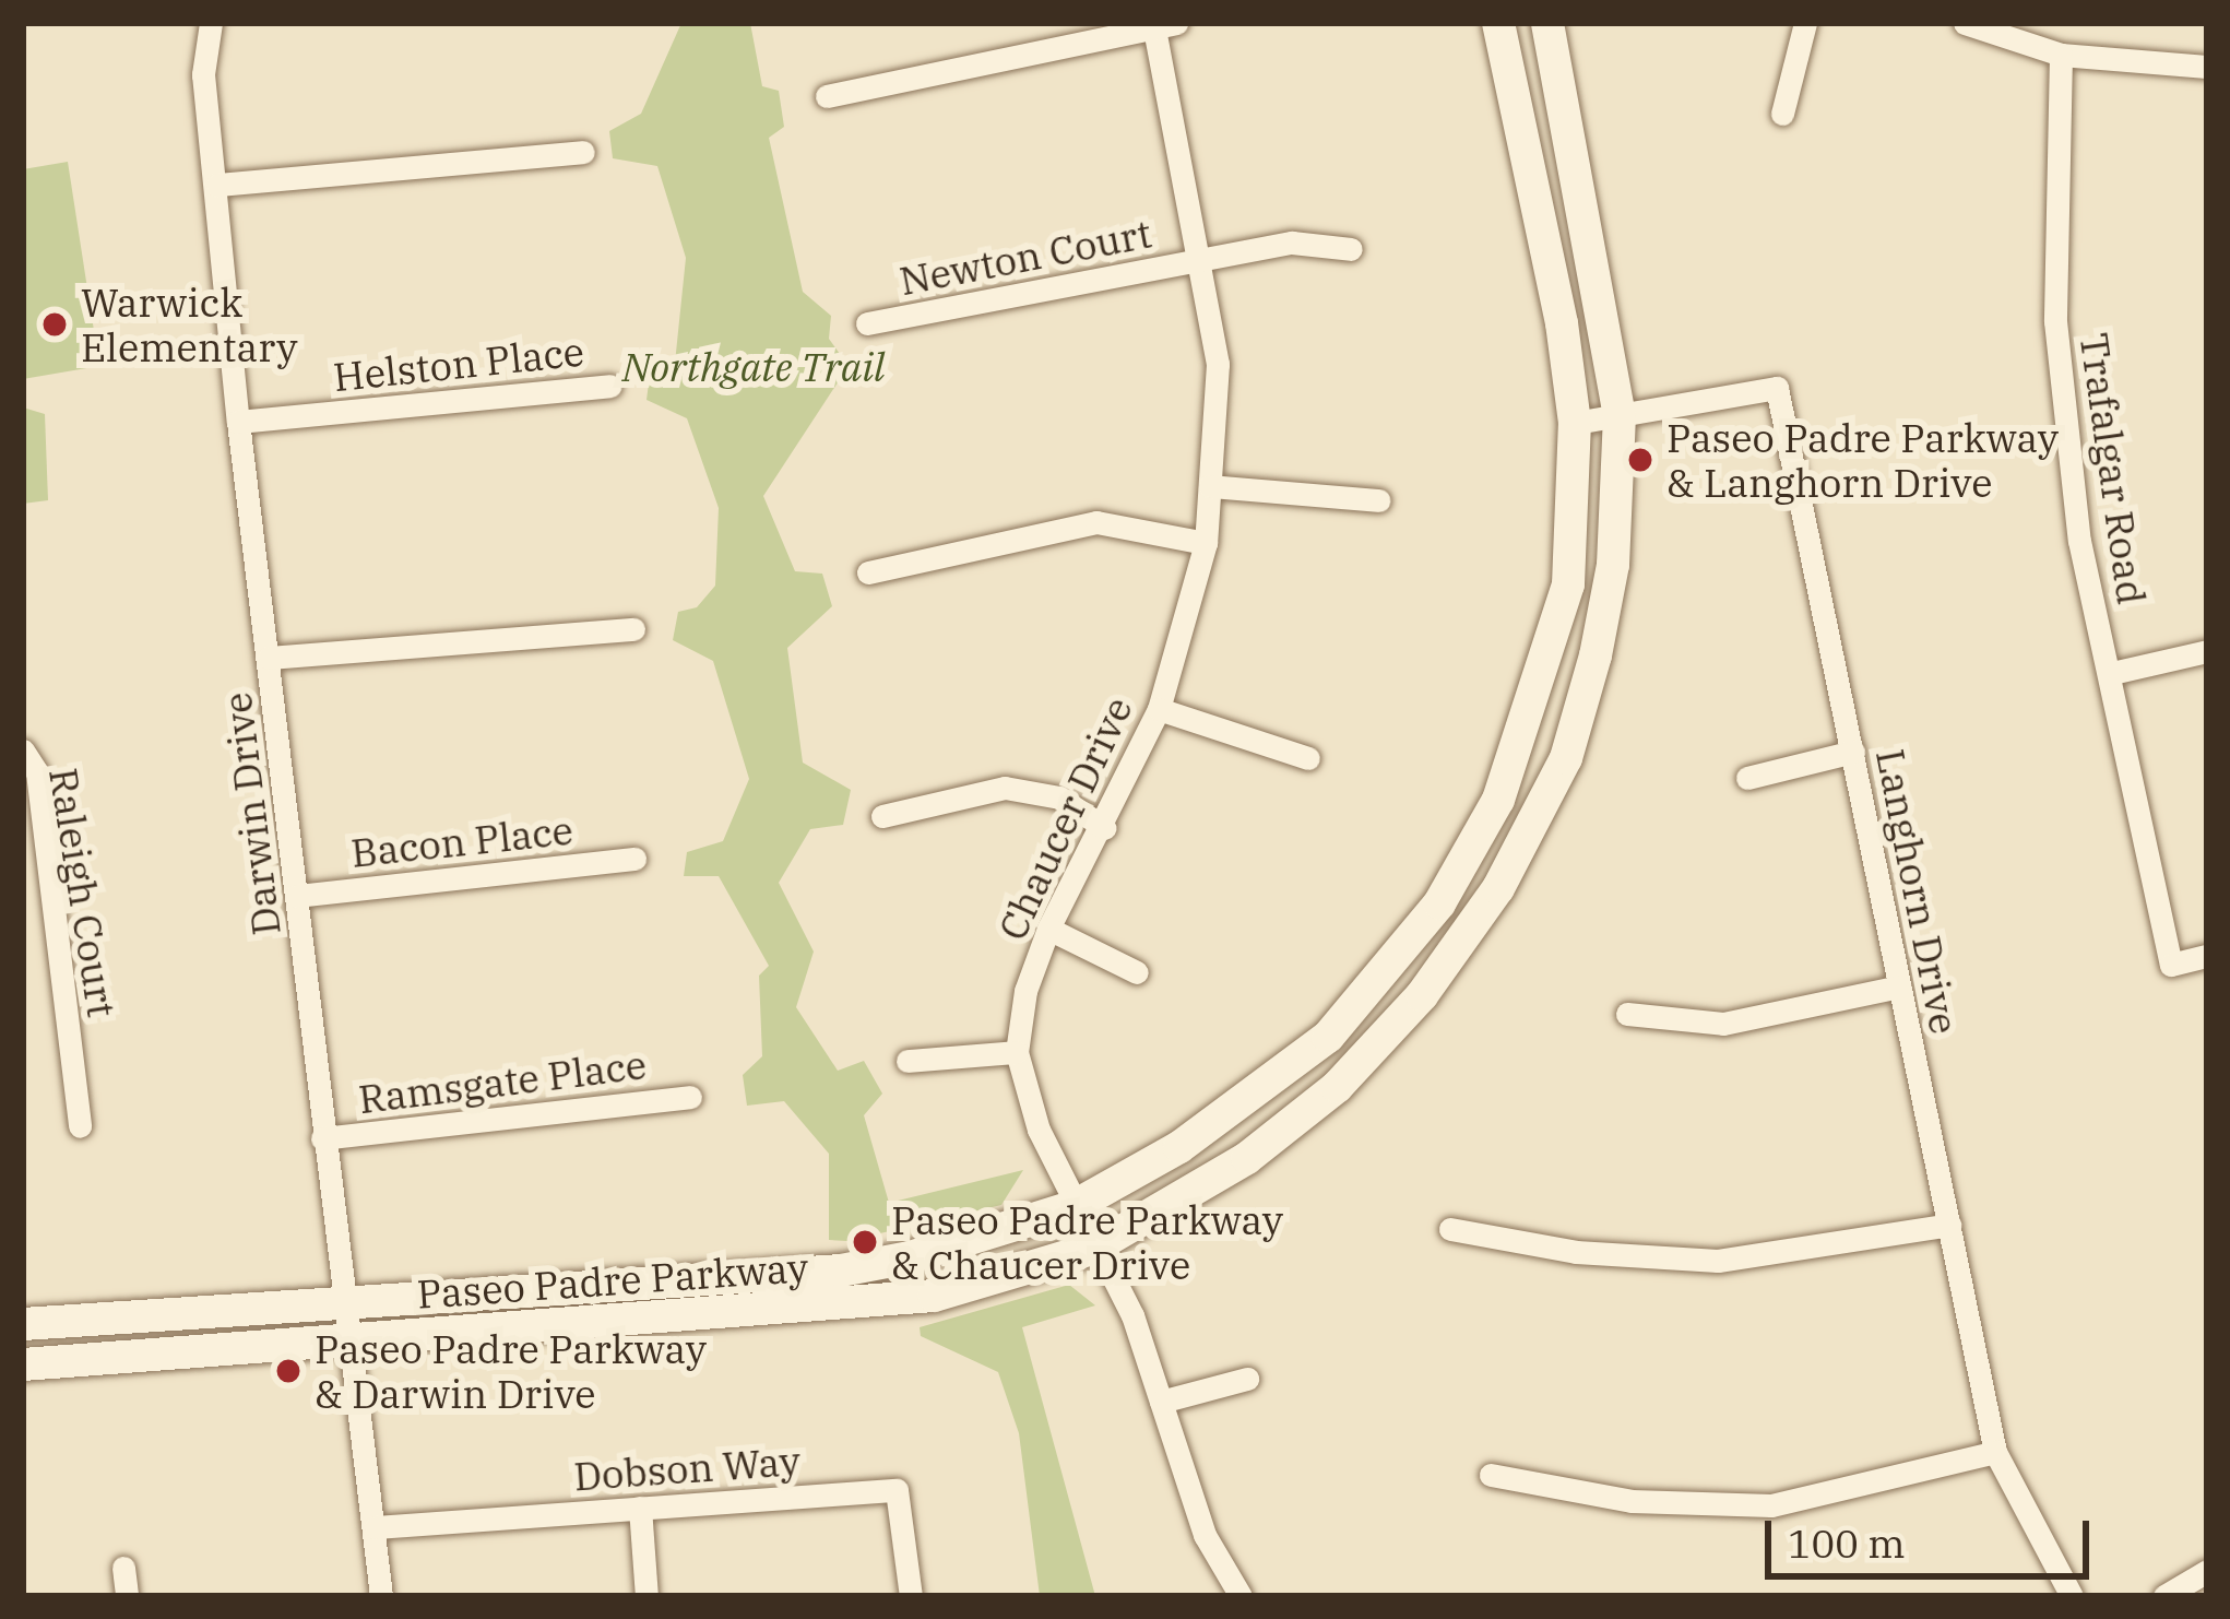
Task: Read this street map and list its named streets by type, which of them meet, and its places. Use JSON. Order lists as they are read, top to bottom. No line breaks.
{"streets":{"main road":["Paseo Padre Parkway"],"street":["Newton Court","Helston Place","Trafalgar Road","Darwin Drive","Chaucer Drive","Bacon Place","Langhorn Drive","Raleigh Court","Ramsgate Place","Dobson Way"]},"crossings":[["Newton Court","Chaucer Drive"],["Helston Place","Darwin Drive"],["Darwin Drive","Bacon Place"],["Darwin Drive","Ramsgate Place"],["Darwin Drive","Paseo Padre Parkway"],["Darwin Drive","Dobson Way"],["Chaucer Drive","Paseo Padre Parkway"],["Langhorn Drive","Paseo Padre Parkway"]],"parks":["Northgate Trail"],"places":["Warwick Elementary","Paseo Padre Parkway & Langhorn Drive","Paseo Padre Parkway & Chaucer Drive","Paseo Padre Parkway & Darwin Drive"],"scale_bar":"100 m"}
